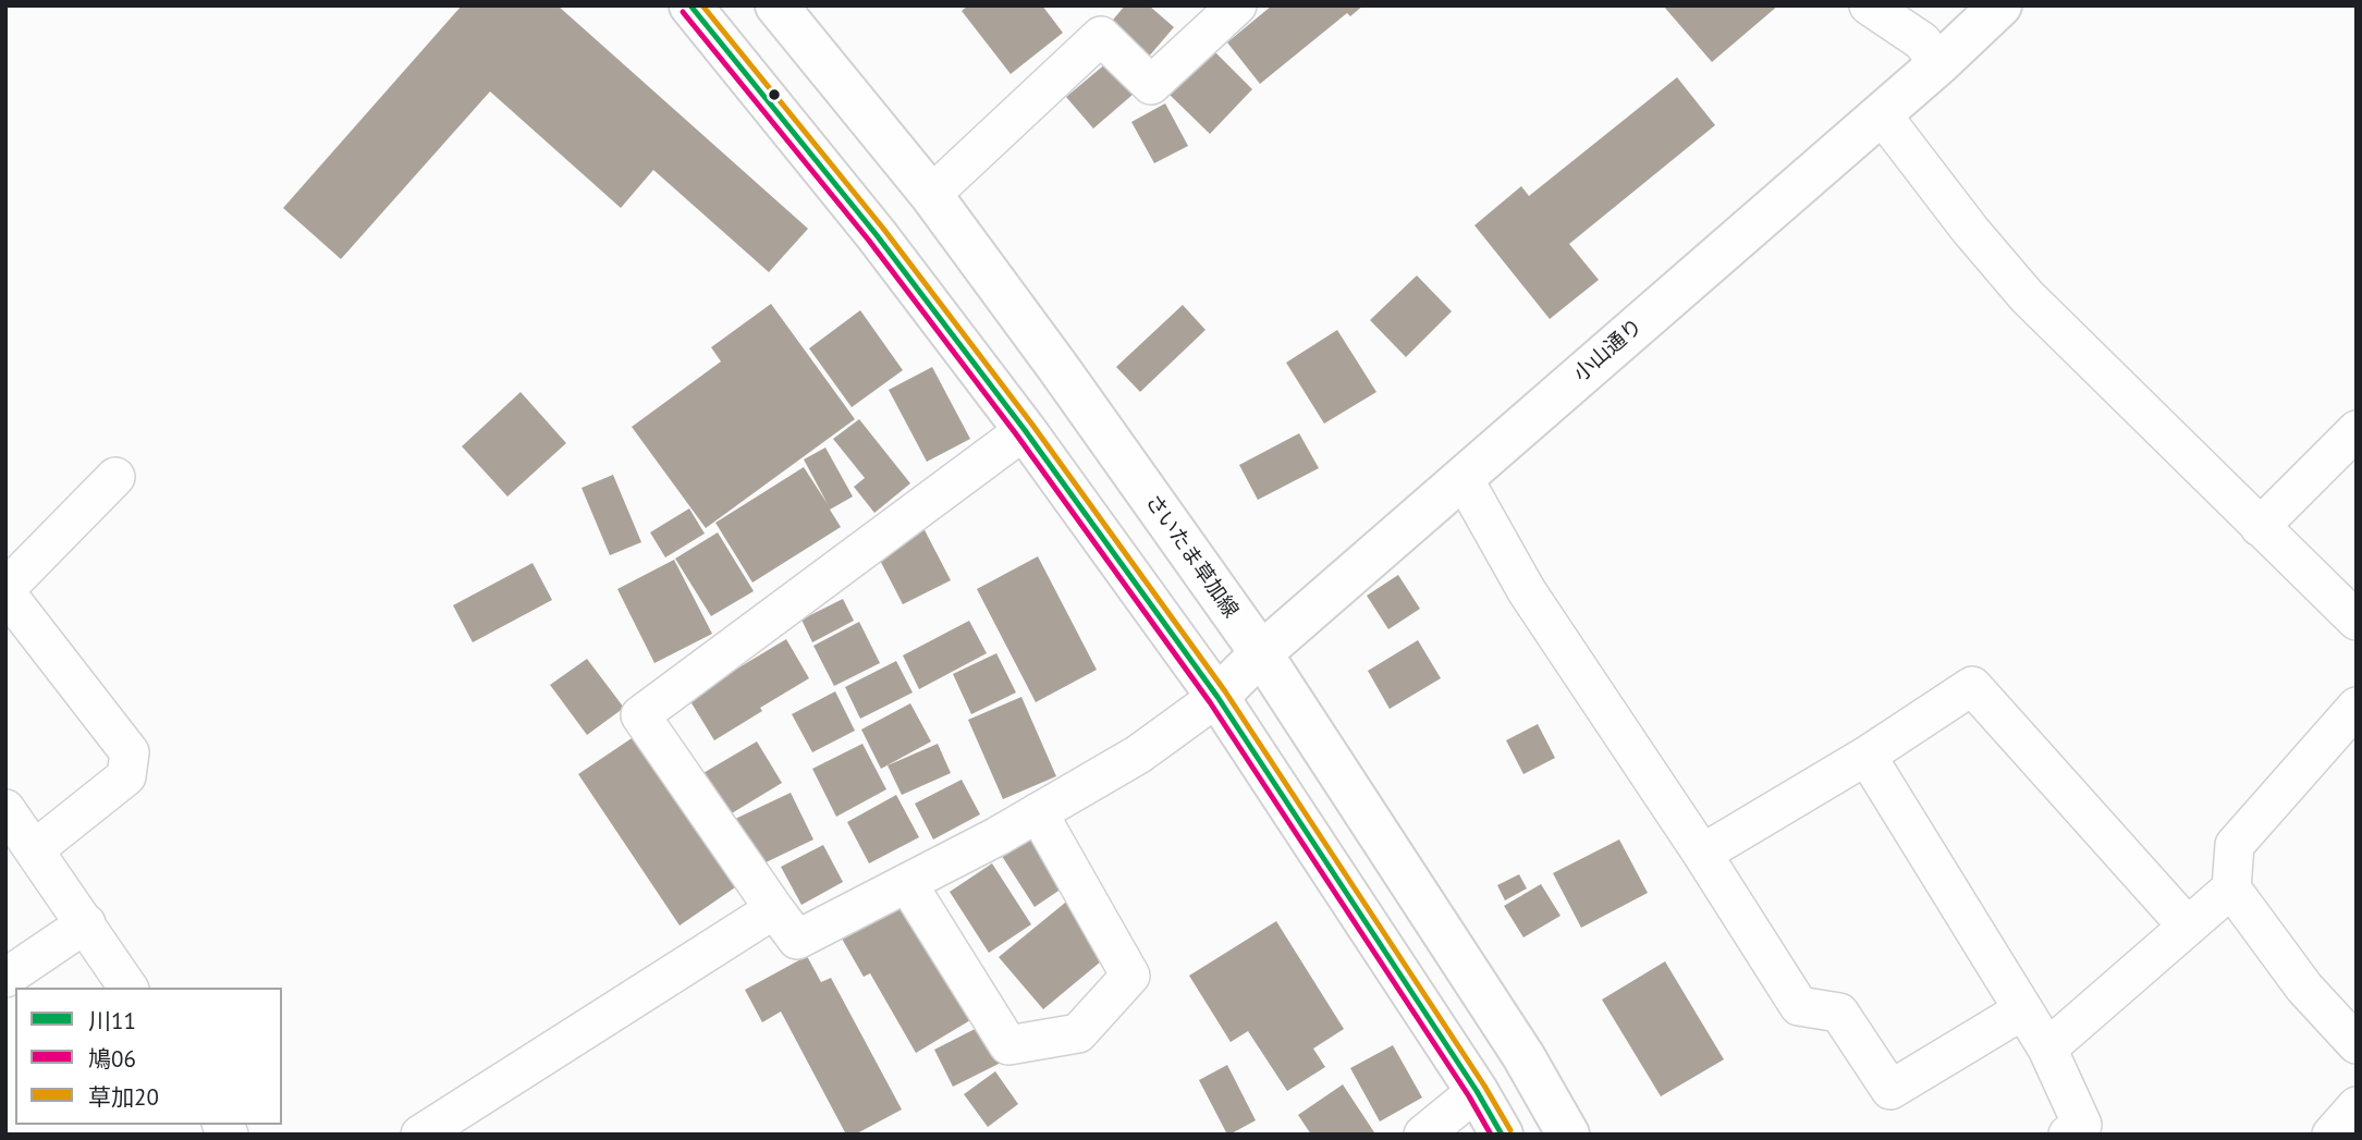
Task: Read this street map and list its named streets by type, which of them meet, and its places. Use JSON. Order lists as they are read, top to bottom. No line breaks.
{"streets":{"main road":["小山通り","さいたま草加線"]},"crossings":[["小山通り","さいたま草加線"]],"lines":["transit line 川11","transit line 草加20","transit line 鳩06"],"legend":["川11","鳩06","草加20"]}
